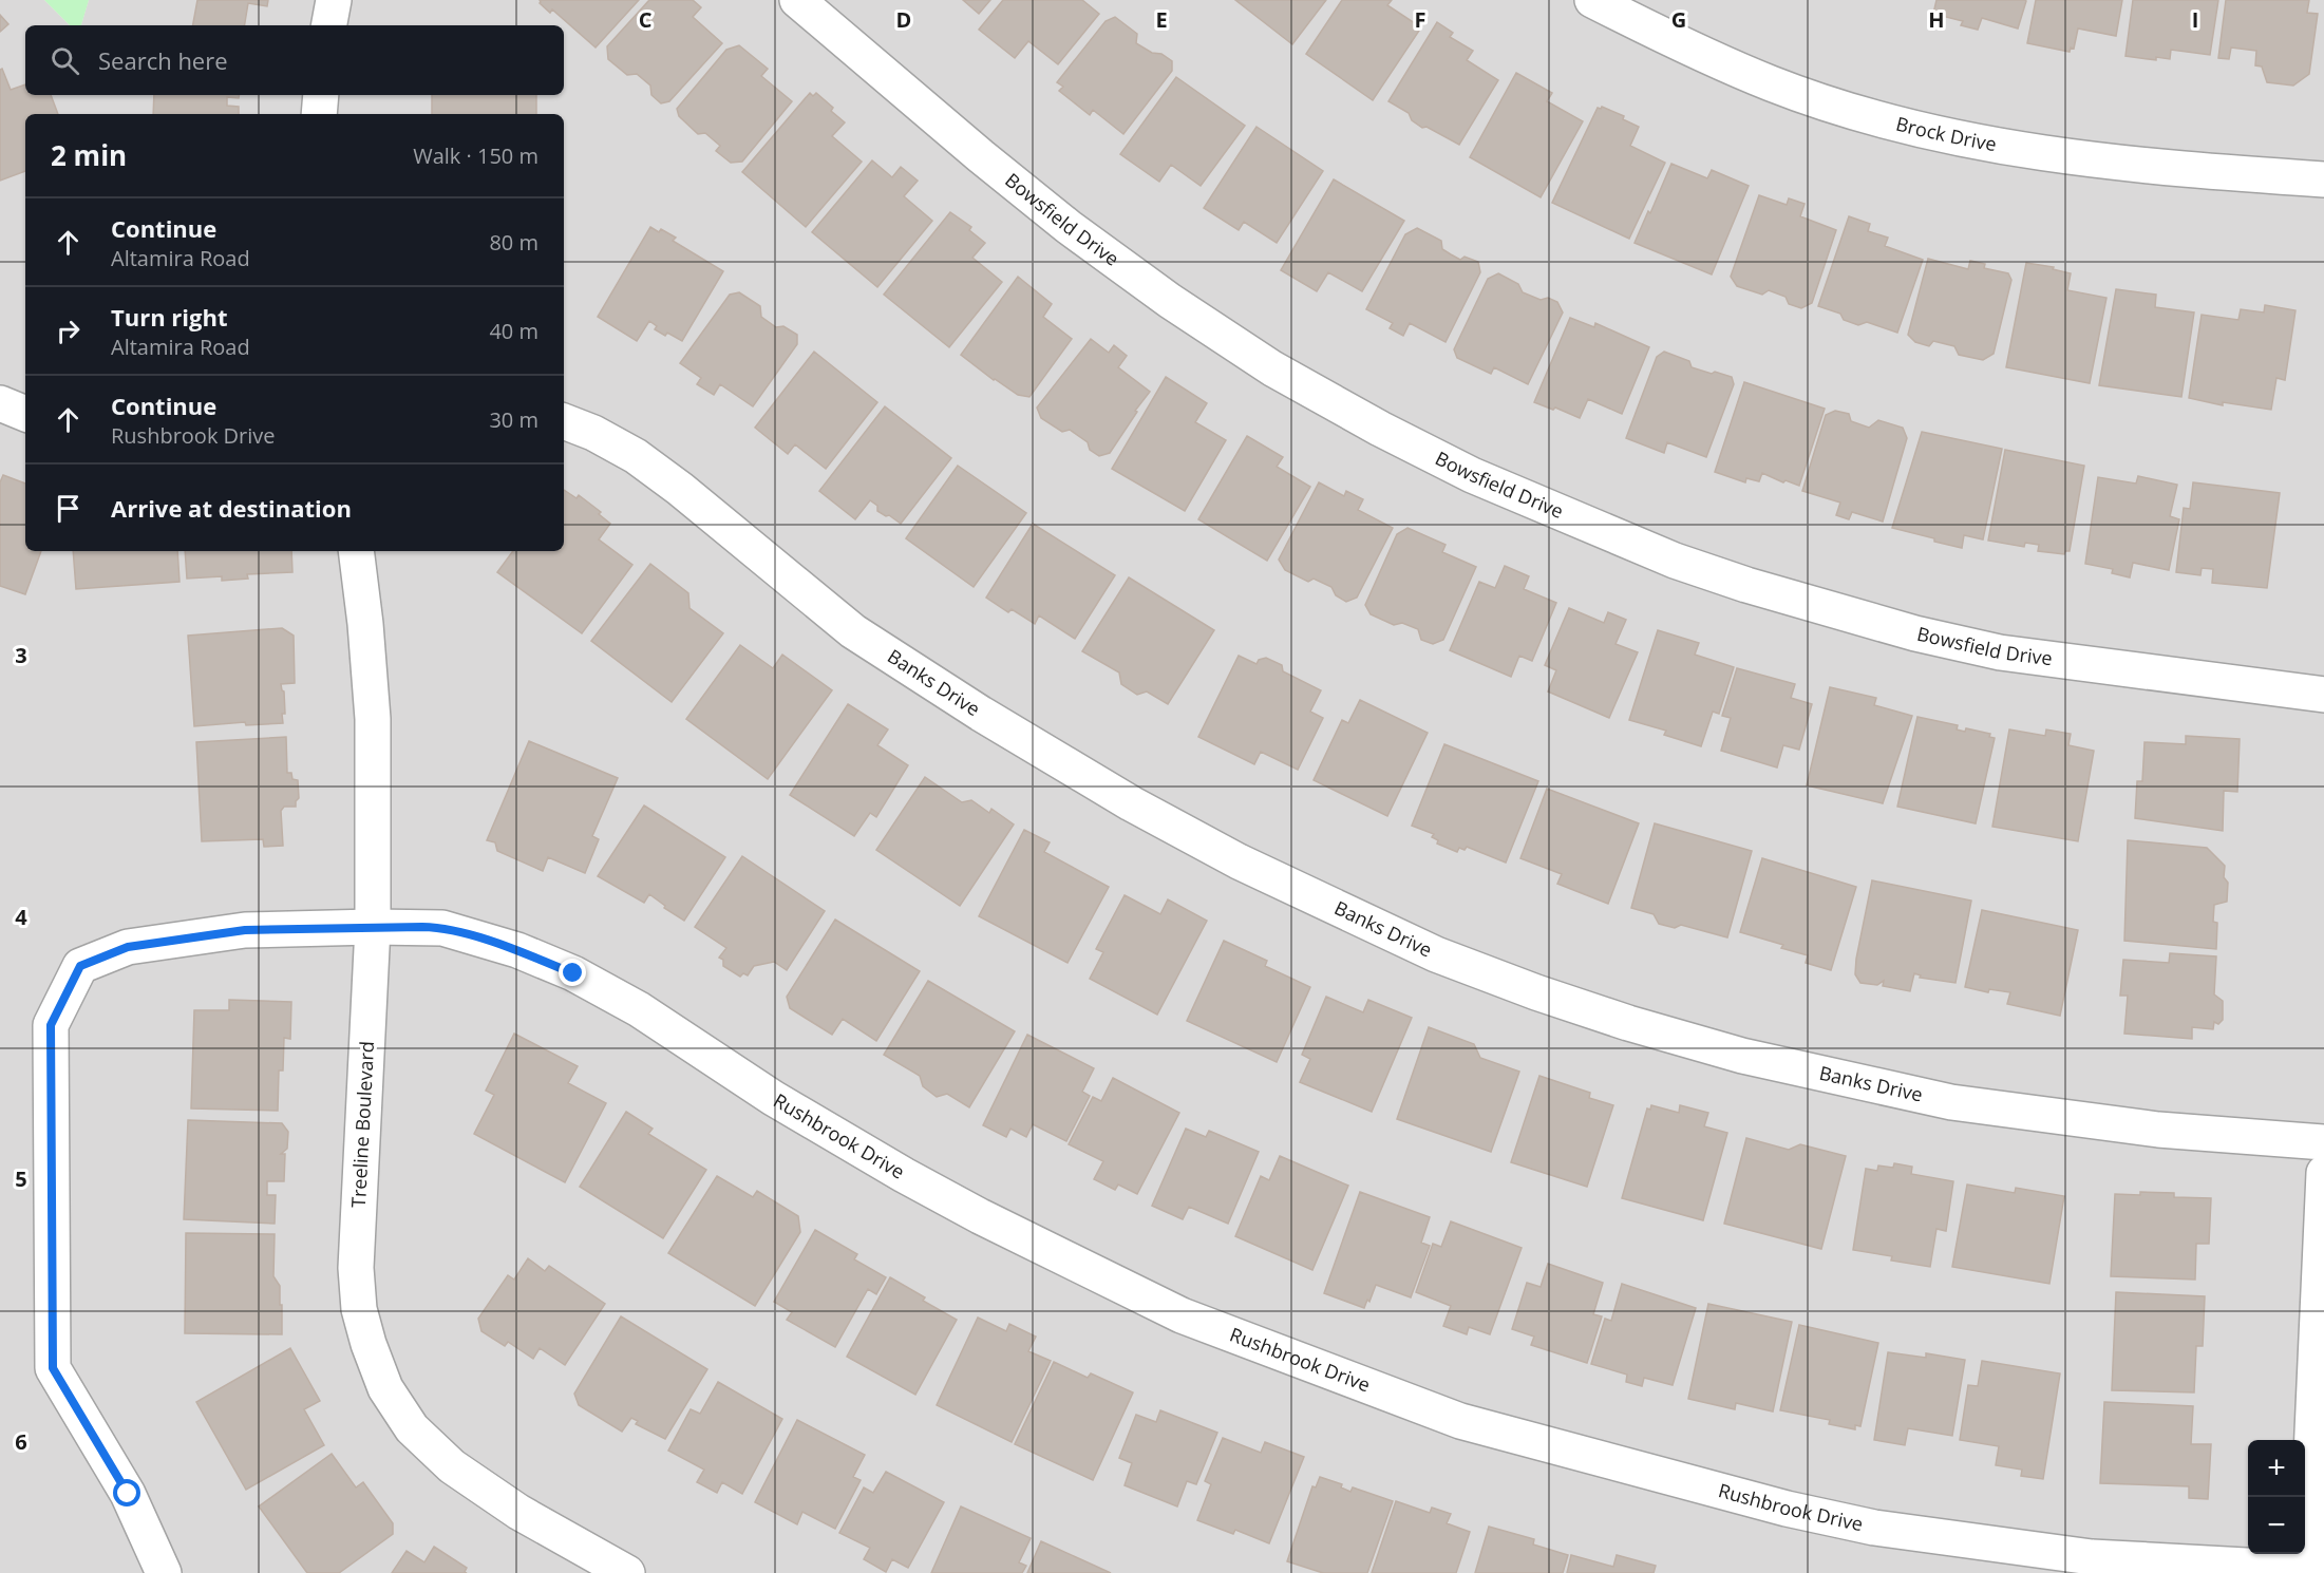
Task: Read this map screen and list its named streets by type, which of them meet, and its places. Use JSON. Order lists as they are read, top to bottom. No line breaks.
{"streets":{"street":["Brock Drive","Bowsfield Drive","Banks Drive","Treeline Boulevard","Rushbrook Drive"]},"crossings":[["Treeline Boulevard","Rushbrook Drive"]],"page":{"search":"Search here","heading":["2 min","Walk · 150 m"],"list":[["Continue","Altamira Road","80 m"],["Turn right","Altamira Road","40 m"],["Continue","Rushbrook Drive","30 m"],"Arrive at destination"],"map_buttons":["+","−"]},"grid":{"columns":["C","D","E","F","G","H","I"],"rows":["3","4","5","6"]}}
